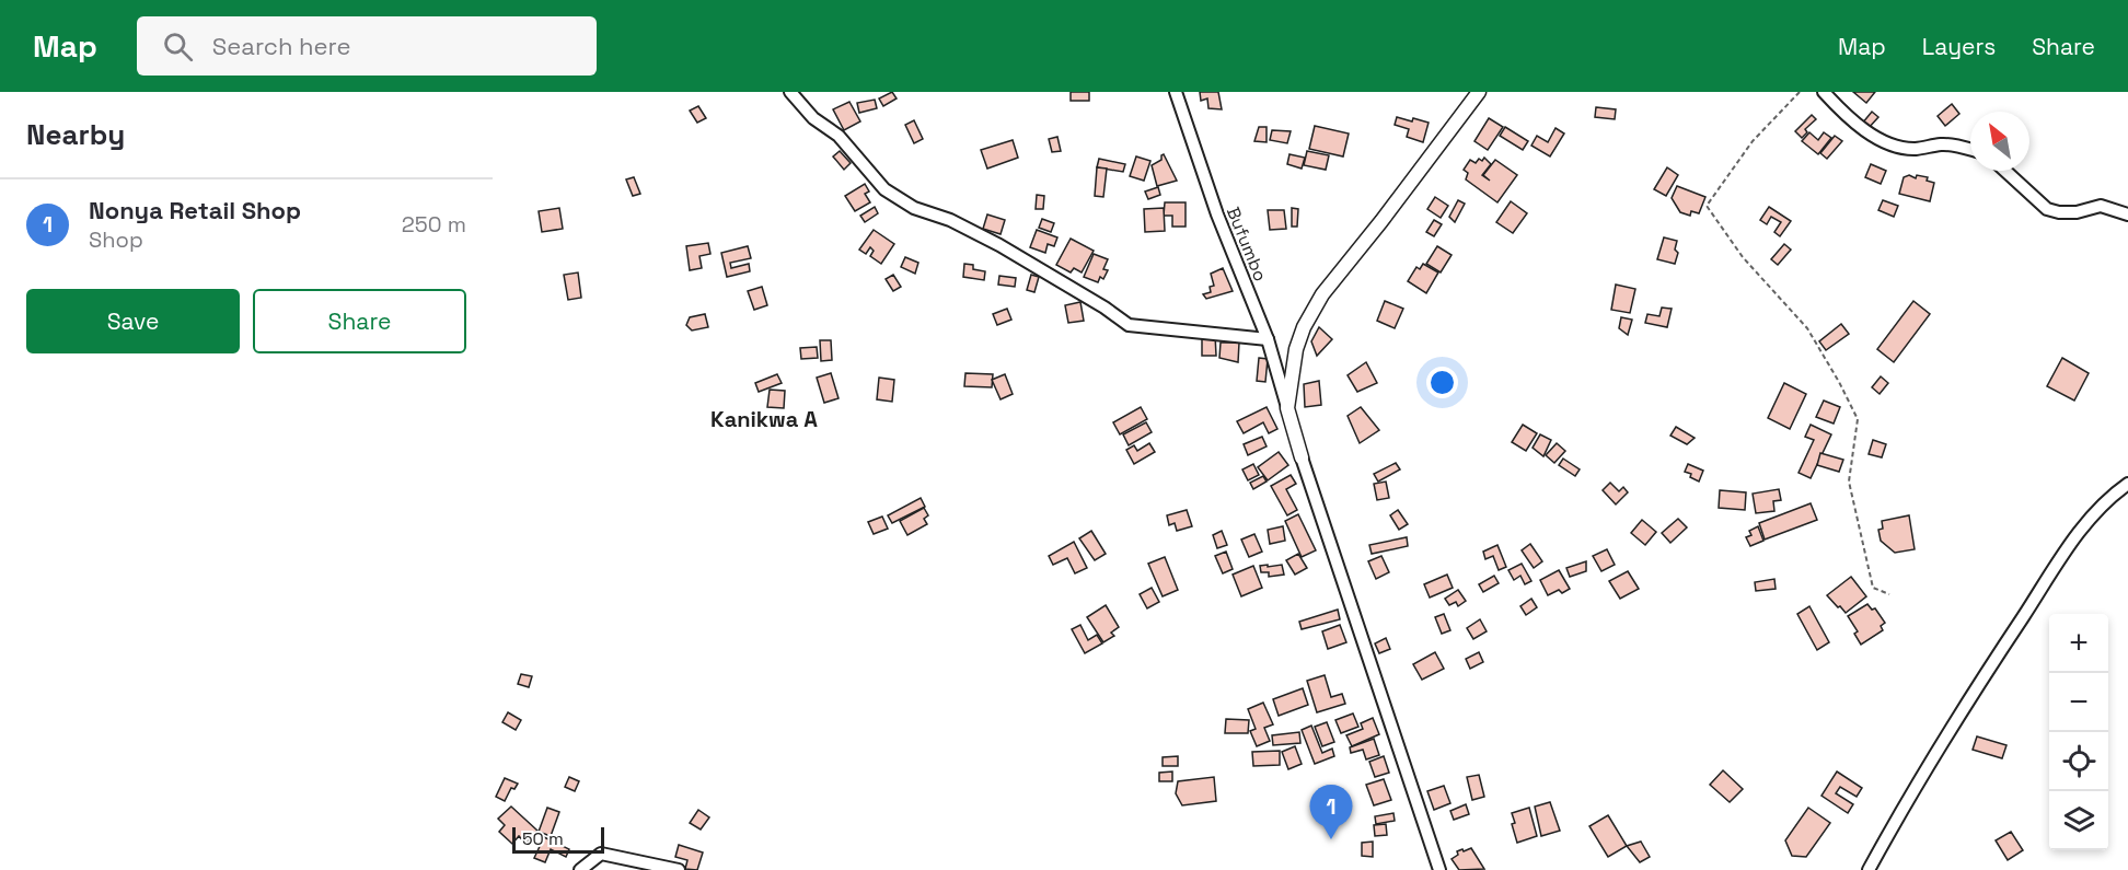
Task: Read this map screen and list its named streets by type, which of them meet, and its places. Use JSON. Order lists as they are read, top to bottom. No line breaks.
{"streets":{"street":["Bufumbo"]},"districts":["Kanikwa A"],"scale_bar":"50 m","north":"top left","page":{"header":"Map","search":"Search here","nav":["Map","Layers","Share"],"heading":"Nearby","list":[{"mark":"1","name":"Nonya Retail Shop","note":"Shop","value":"250 m"}],"buttons":["Save","Share"],"map_buttons":["+","−"],"pins":"1","scale":"50 m"}}
